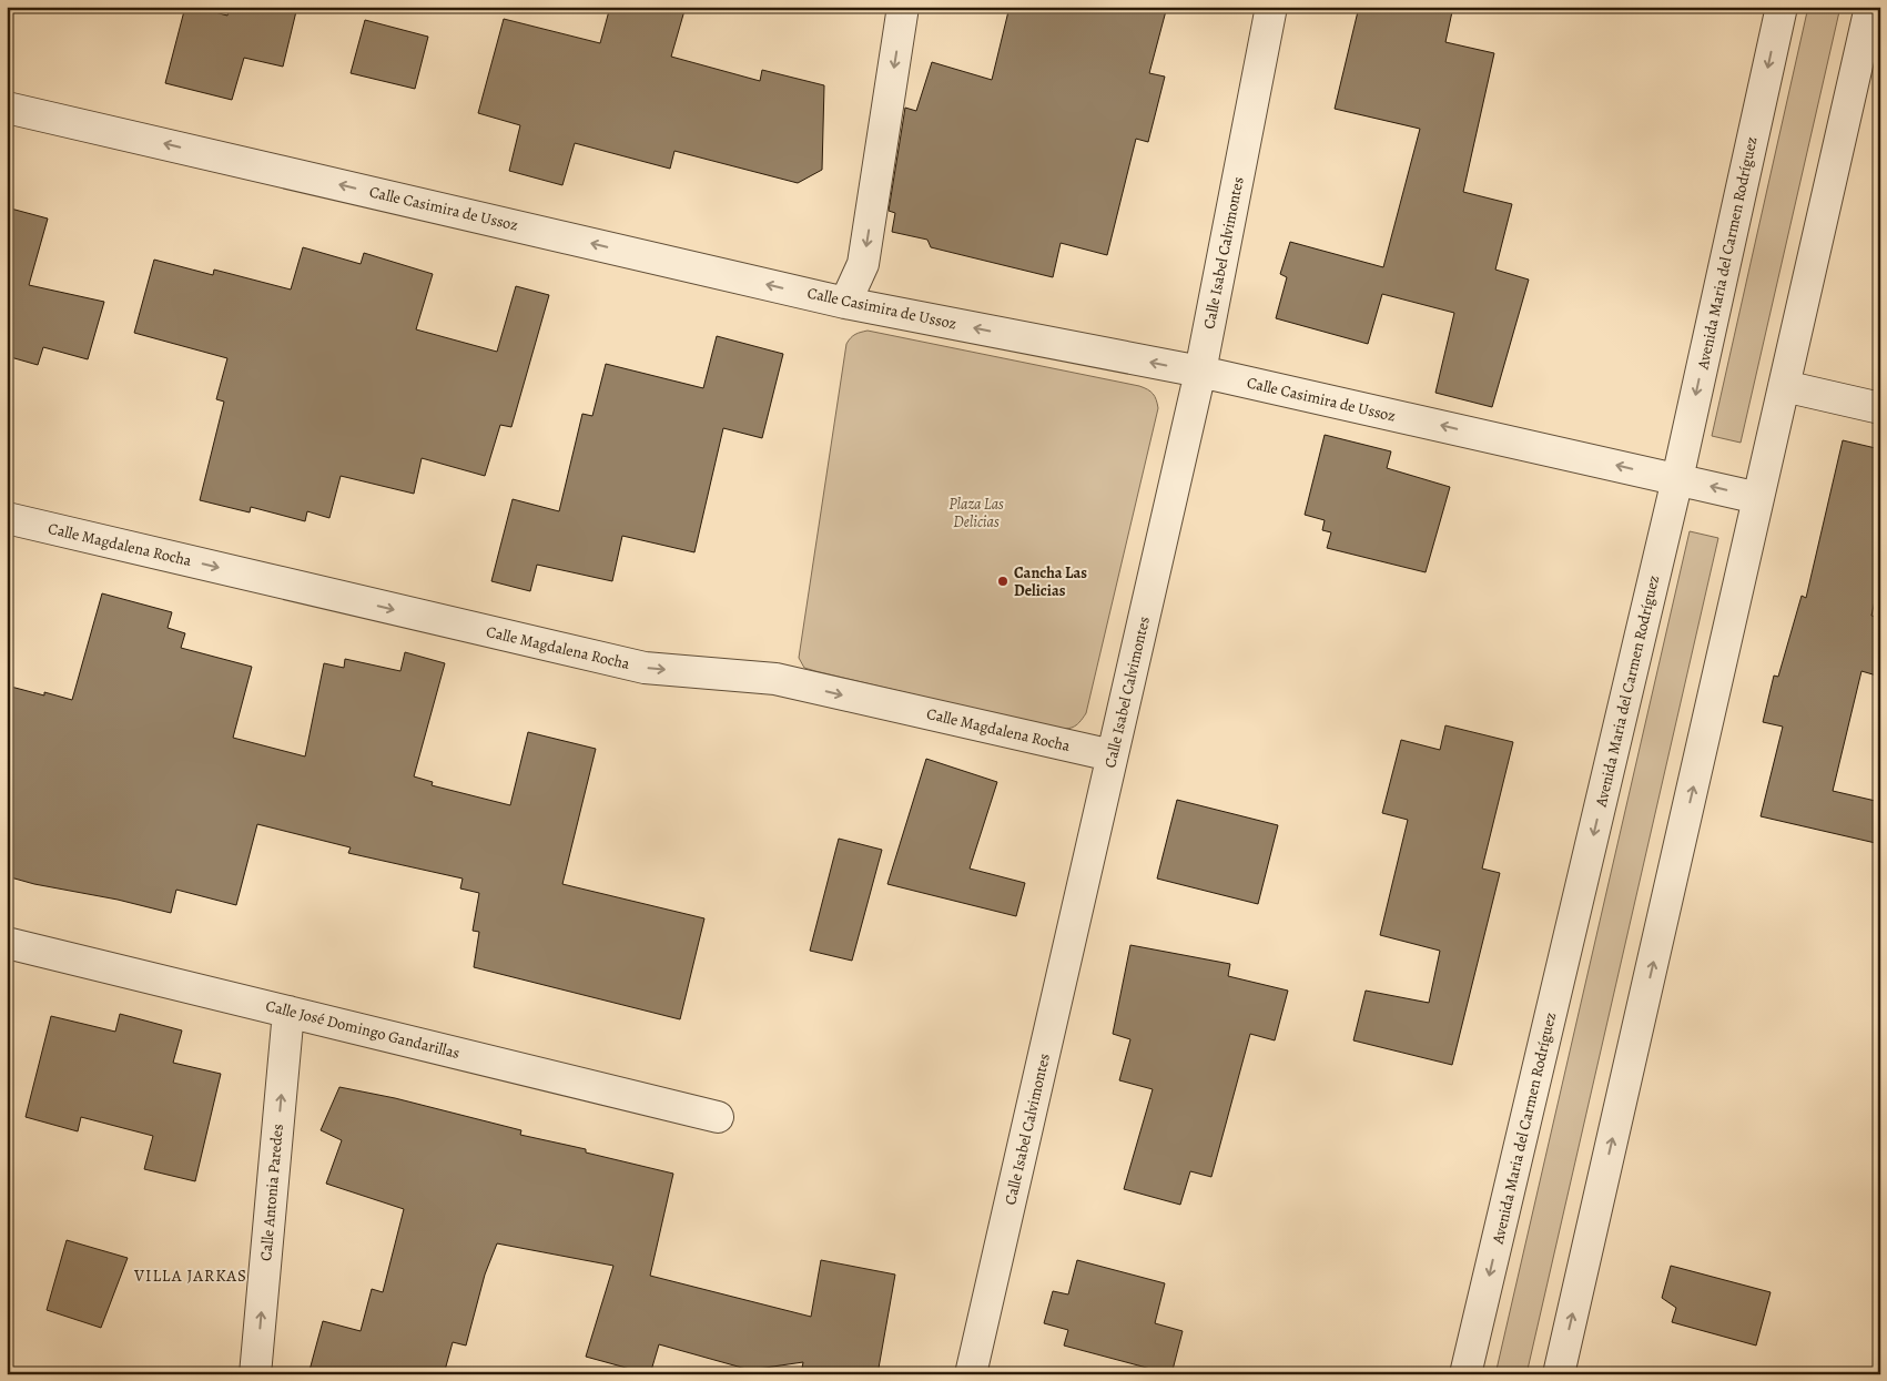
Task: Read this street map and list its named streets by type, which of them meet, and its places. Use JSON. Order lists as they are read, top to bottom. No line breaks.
{"streets":{"street":["Calle Casimira de Ussoz","Calle Isabel Calvimontes","Avenida Maria del Carmen Rodríguez","Calle Magdalena Rocha","Calle José Domingo Gandarillas","Calle Antonia Paredes"]},"crossings":[["Calle Casimira de Ussoz","Calle Isabel Calvimontes"],["Calle Casimira de Ussoz","Avenida Maria del Carmen Rodríguez"],["Calle Isabel Calvimontes","Calle Magdalena Rocha"],["Calle José Domingo Gandarillas","Calle Antonia Paredes"]],"one_way":["Calle Casimira de Ussoz","Calle Magdalena Rocha","Calle Antonia Paredes"],"districts":["VILLA JARKAS"],"parks":["Plaza Las Delicias"],"places":["Cancha Las Delicias"]}
